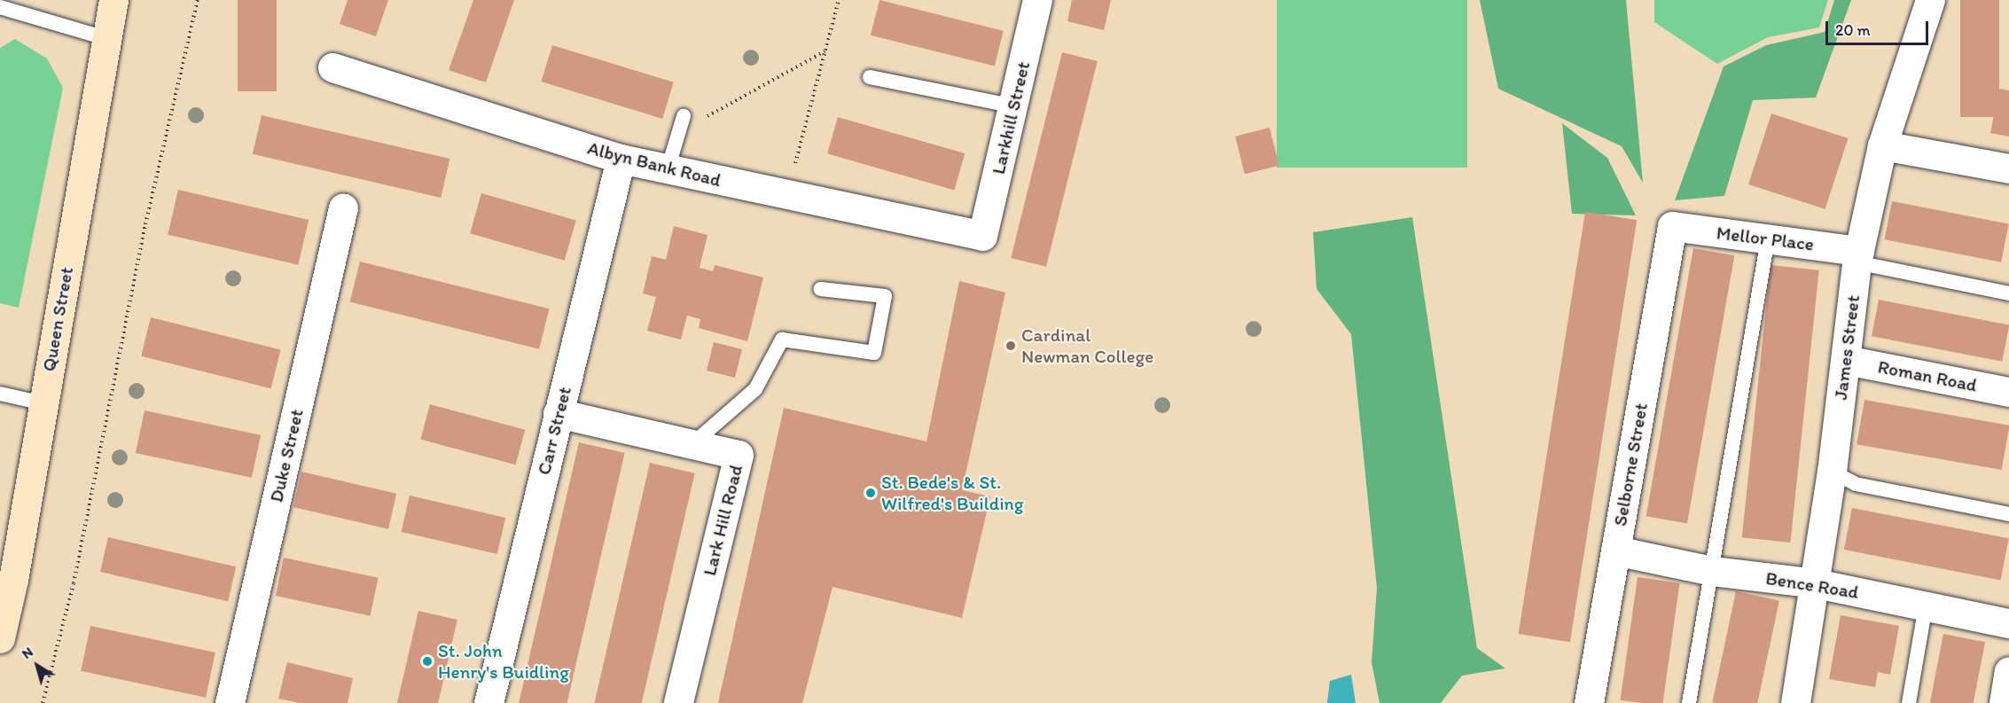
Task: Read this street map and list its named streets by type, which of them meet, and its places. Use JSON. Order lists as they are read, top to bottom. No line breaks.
{"streets":{"street":["Larkhill Street","Albyn Bank Road","Mellor Place","Queen Street","James Street","Roman Road","Carr Street","Duke Street","Selborne Street","Lark Hill Road","Bence Road"]},"crossings":[["Larkhill Street","Albyn Bank Road"],["Albyn Bank Road","Carr Street"],["Mellor Place","James Street"],["Mellor Place","Selborne Street"],["James Street","Roman Road"],["James Street","Bence Road"],["Carr Street","Lark Hill Road"],["Selborne Street","Bence Road"]],"places":["Cardinal Newman College","St. Bede's & St. Wilfred's Building","St. John Henry's Buidling"],"scale_bar":"20 m","north":"top left"}
